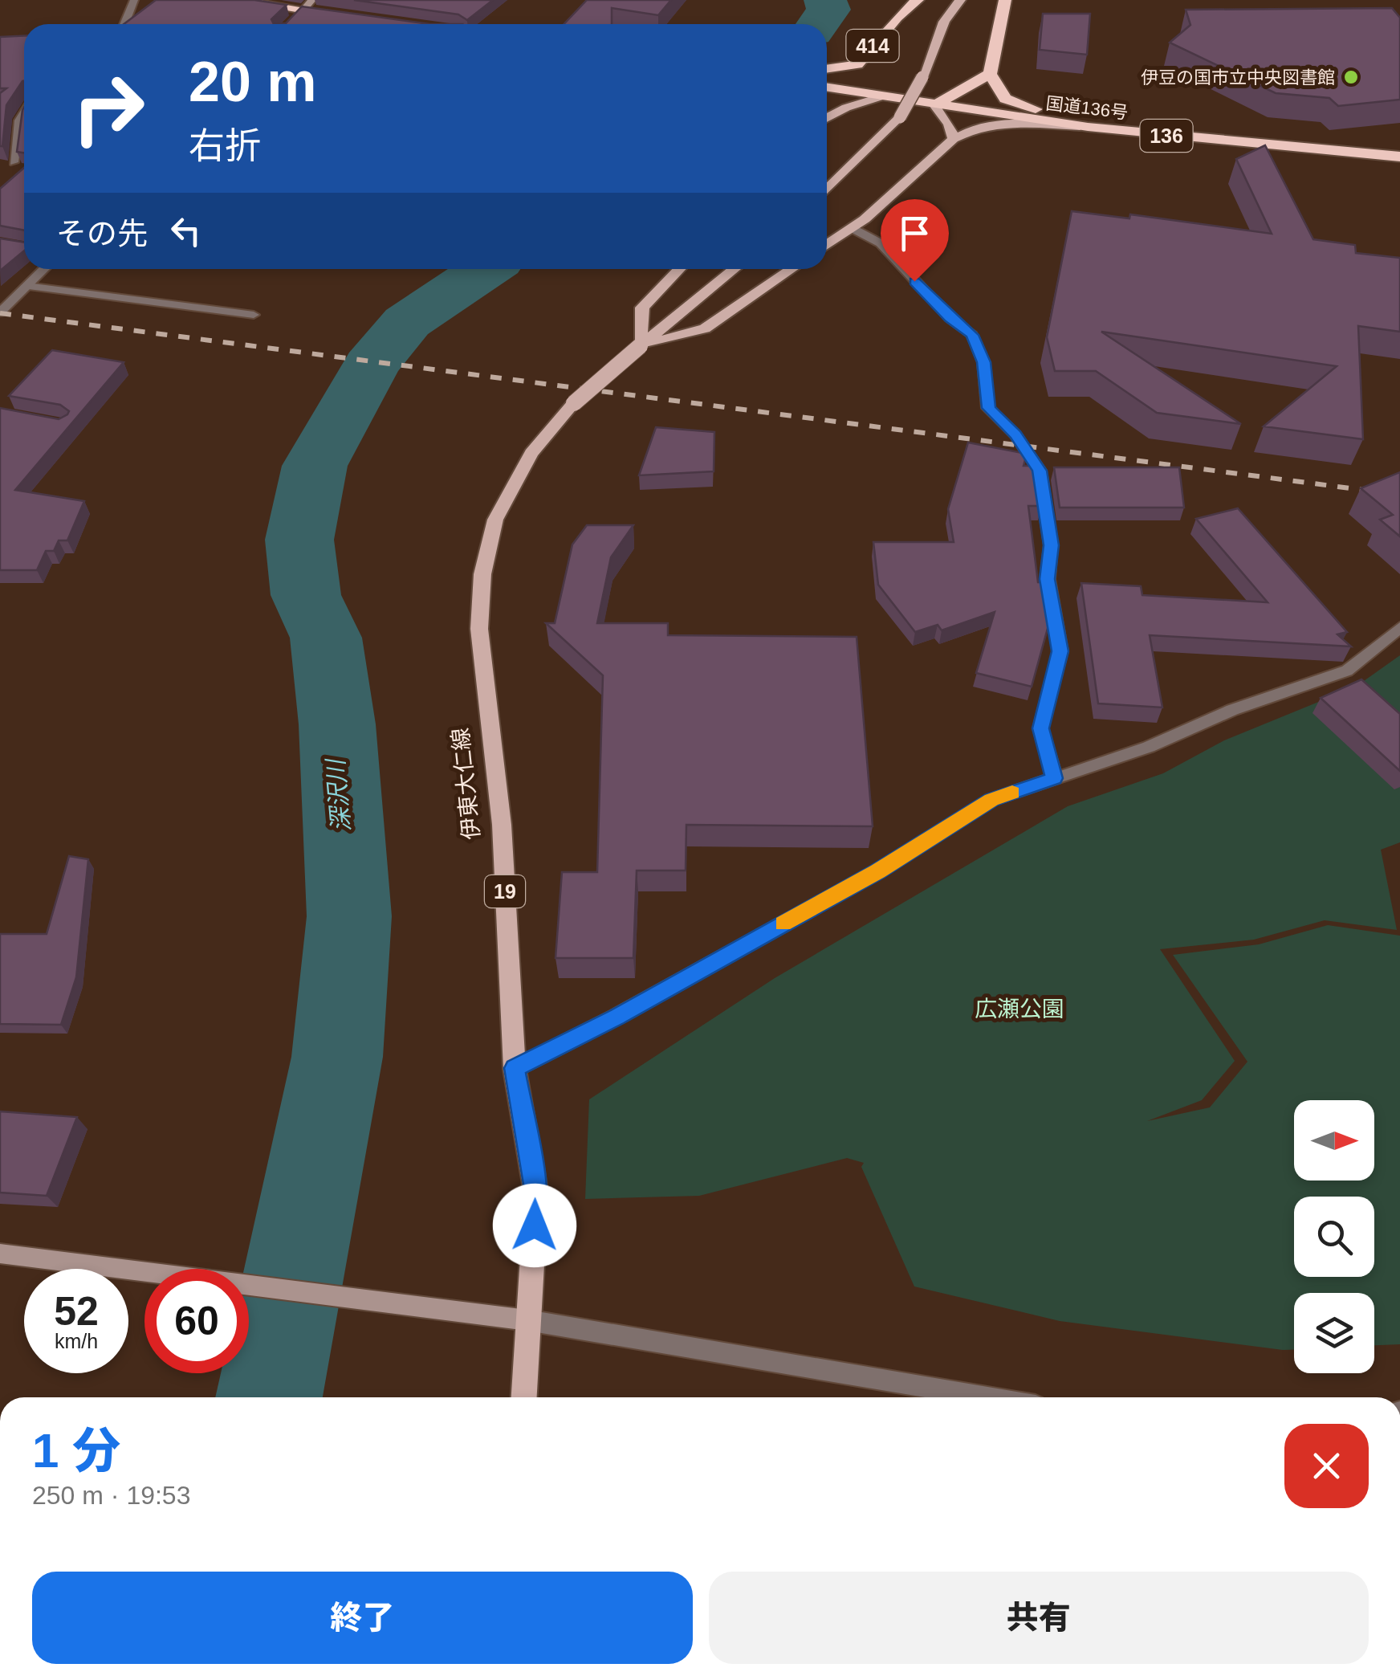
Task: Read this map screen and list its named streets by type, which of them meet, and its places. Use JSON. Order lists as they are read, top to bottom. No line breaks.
{"streets":{"highway":["414","国道136号","136"],"main road":["伊東大仁線","19"]},"water":["深沢川"],"parks":["広瀬公園"],"places":["伊豆の国市立中央図書館"],"north":"right","page":{"turn":["20 m","右折"],"then":"その先","speed":"52 km/h","limit":"60","heading":["1 分","250 m · 19:53"],"buttons":["終了","共有"]}}
